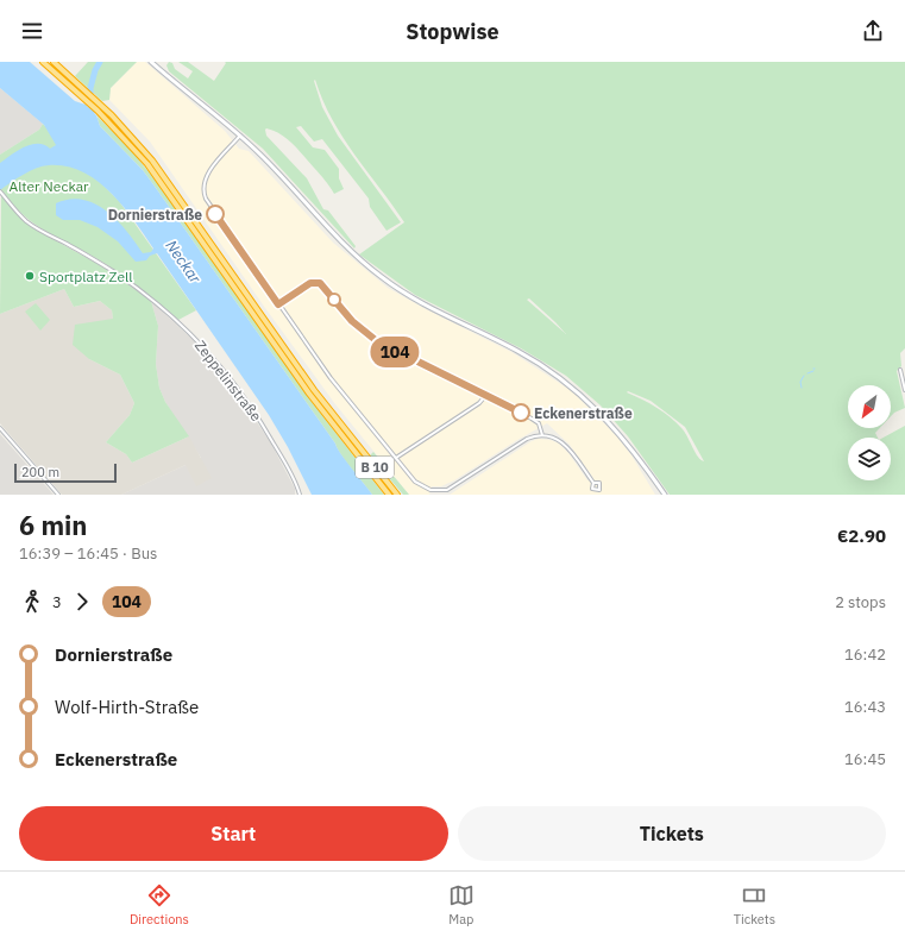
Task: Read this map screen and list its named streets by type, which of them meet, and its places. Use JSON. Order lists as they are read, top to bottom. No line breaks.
{"streets":{"highway":["B 10"],"street":["Zeppelinstraße"]},"water":["Neckar"],"parks":["Alter Neckar"],"places":["Dornierstraße","Sportplatz Zell","Eckenerstraße"],"lines":["bus line 104"],"scale_bar":"200 m","north":"bottom left","page":{"header":"Stopwise","on_map":"104","scale":"200 m","heading":["6 min","16:39 – 16:45 · Bus","€2.90"],"legs":["3","104","2 stops"],"list":[{"name":"Dornierstraße","value":"16:42"},{"name":"Wolf-Hirth-Straße","value":"16:43"},{"name":"Eckenerstraße","value":"16:45"}],"buttons":["Start","Tickets"],"tabs":["Directions","Map","Tickets"]}}
